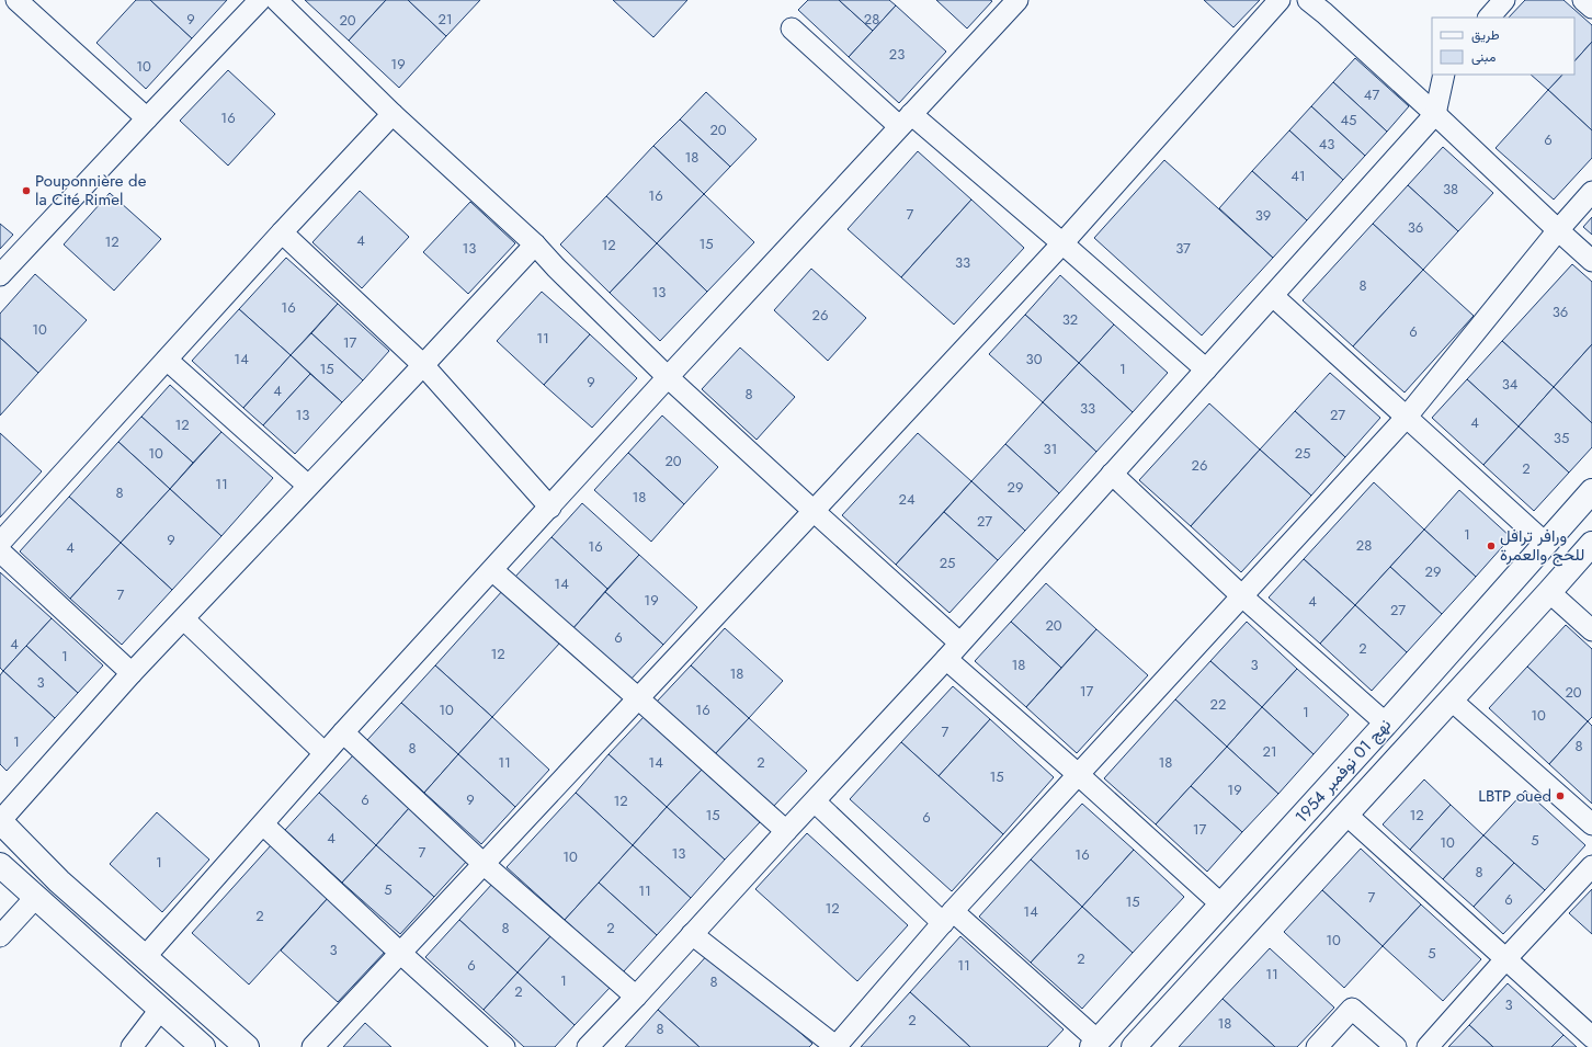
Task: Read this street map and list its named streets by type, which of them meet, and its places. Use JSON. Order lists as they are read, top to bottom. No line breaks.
{"streets":{"main road":["نهج 01 نوفمبر 1954"]},"places":["Pouponnière de la Cité Rimel","ورافر ترافل للحج والعمرة","LBTP oued"],"house_numbers":["9","21","28","20","23","19","10","47","16","45","20","6","43","18","41","38","16","7","39","36","4","12","15","12","13","37","33","8","13","16","36","26","32","10","6","11","17","14","30","15","1","9","34","4","8","33","13","27","4","12","35","31","10","25","20","26","2","11","29","8","18","24","27","1","9","28","16","4","25","29","14","7","19","4","27","20","6","4","2","12","1","18","3","18","3","17","20","22","10","16","1","10","7","1","8","8","21","11","14","2","18","15","19","6","9","12","15","12","6","17","4","5","10","7","13","16","10","1","8","5","11","7","6","15","12","14","2","8","2","10","3","5","2","6","11","11","1","8","2","3","2","18","8"],"legend":["طريق","مبنى"]}
